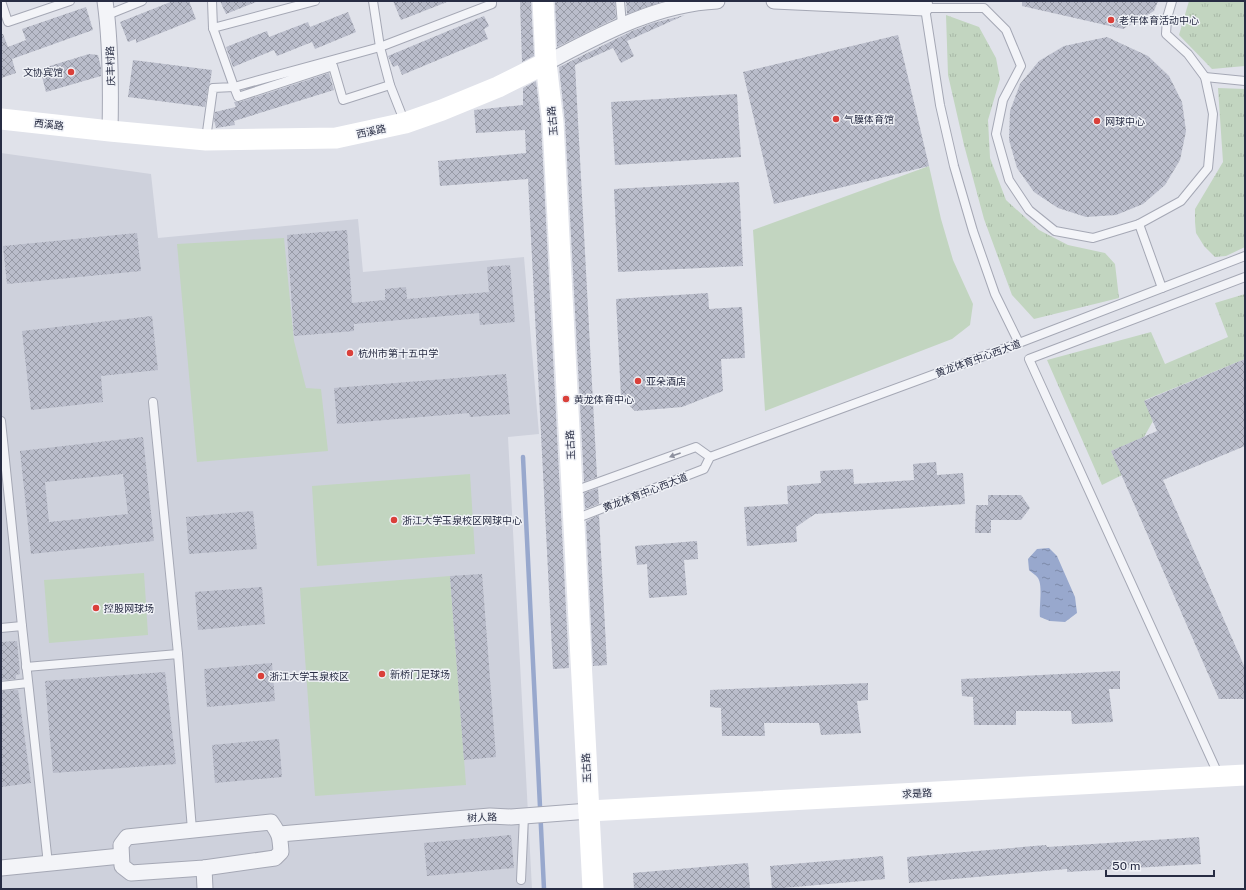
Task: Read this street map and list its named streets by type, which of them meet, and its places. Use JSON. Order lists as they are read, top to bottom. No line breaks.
{"streets":{"main road":["玉古路","西溪路","求是路"],"street":["庆丰村路","树人路"],"lane":["黄龙体育中心西大道"]},"crossings":[["庆丰村路","西溪路"],["玉古路","西溪路"],["玉古路","黄龙体育中心西大道"],["玉古路","求是路"],["玉古路","树人路"],["求是路","树人路"]],"places":["老年体育活动中心","文协宾馆","气膜体育馆","网球中心","杭州市第十五中学","亚朵酒店","黄龙体育中心","浙江大学玉泉校区网球中心","控股网球场","新桥门足球场","浙江大学玉泉校区"],"scale_bar":"50 m"}
